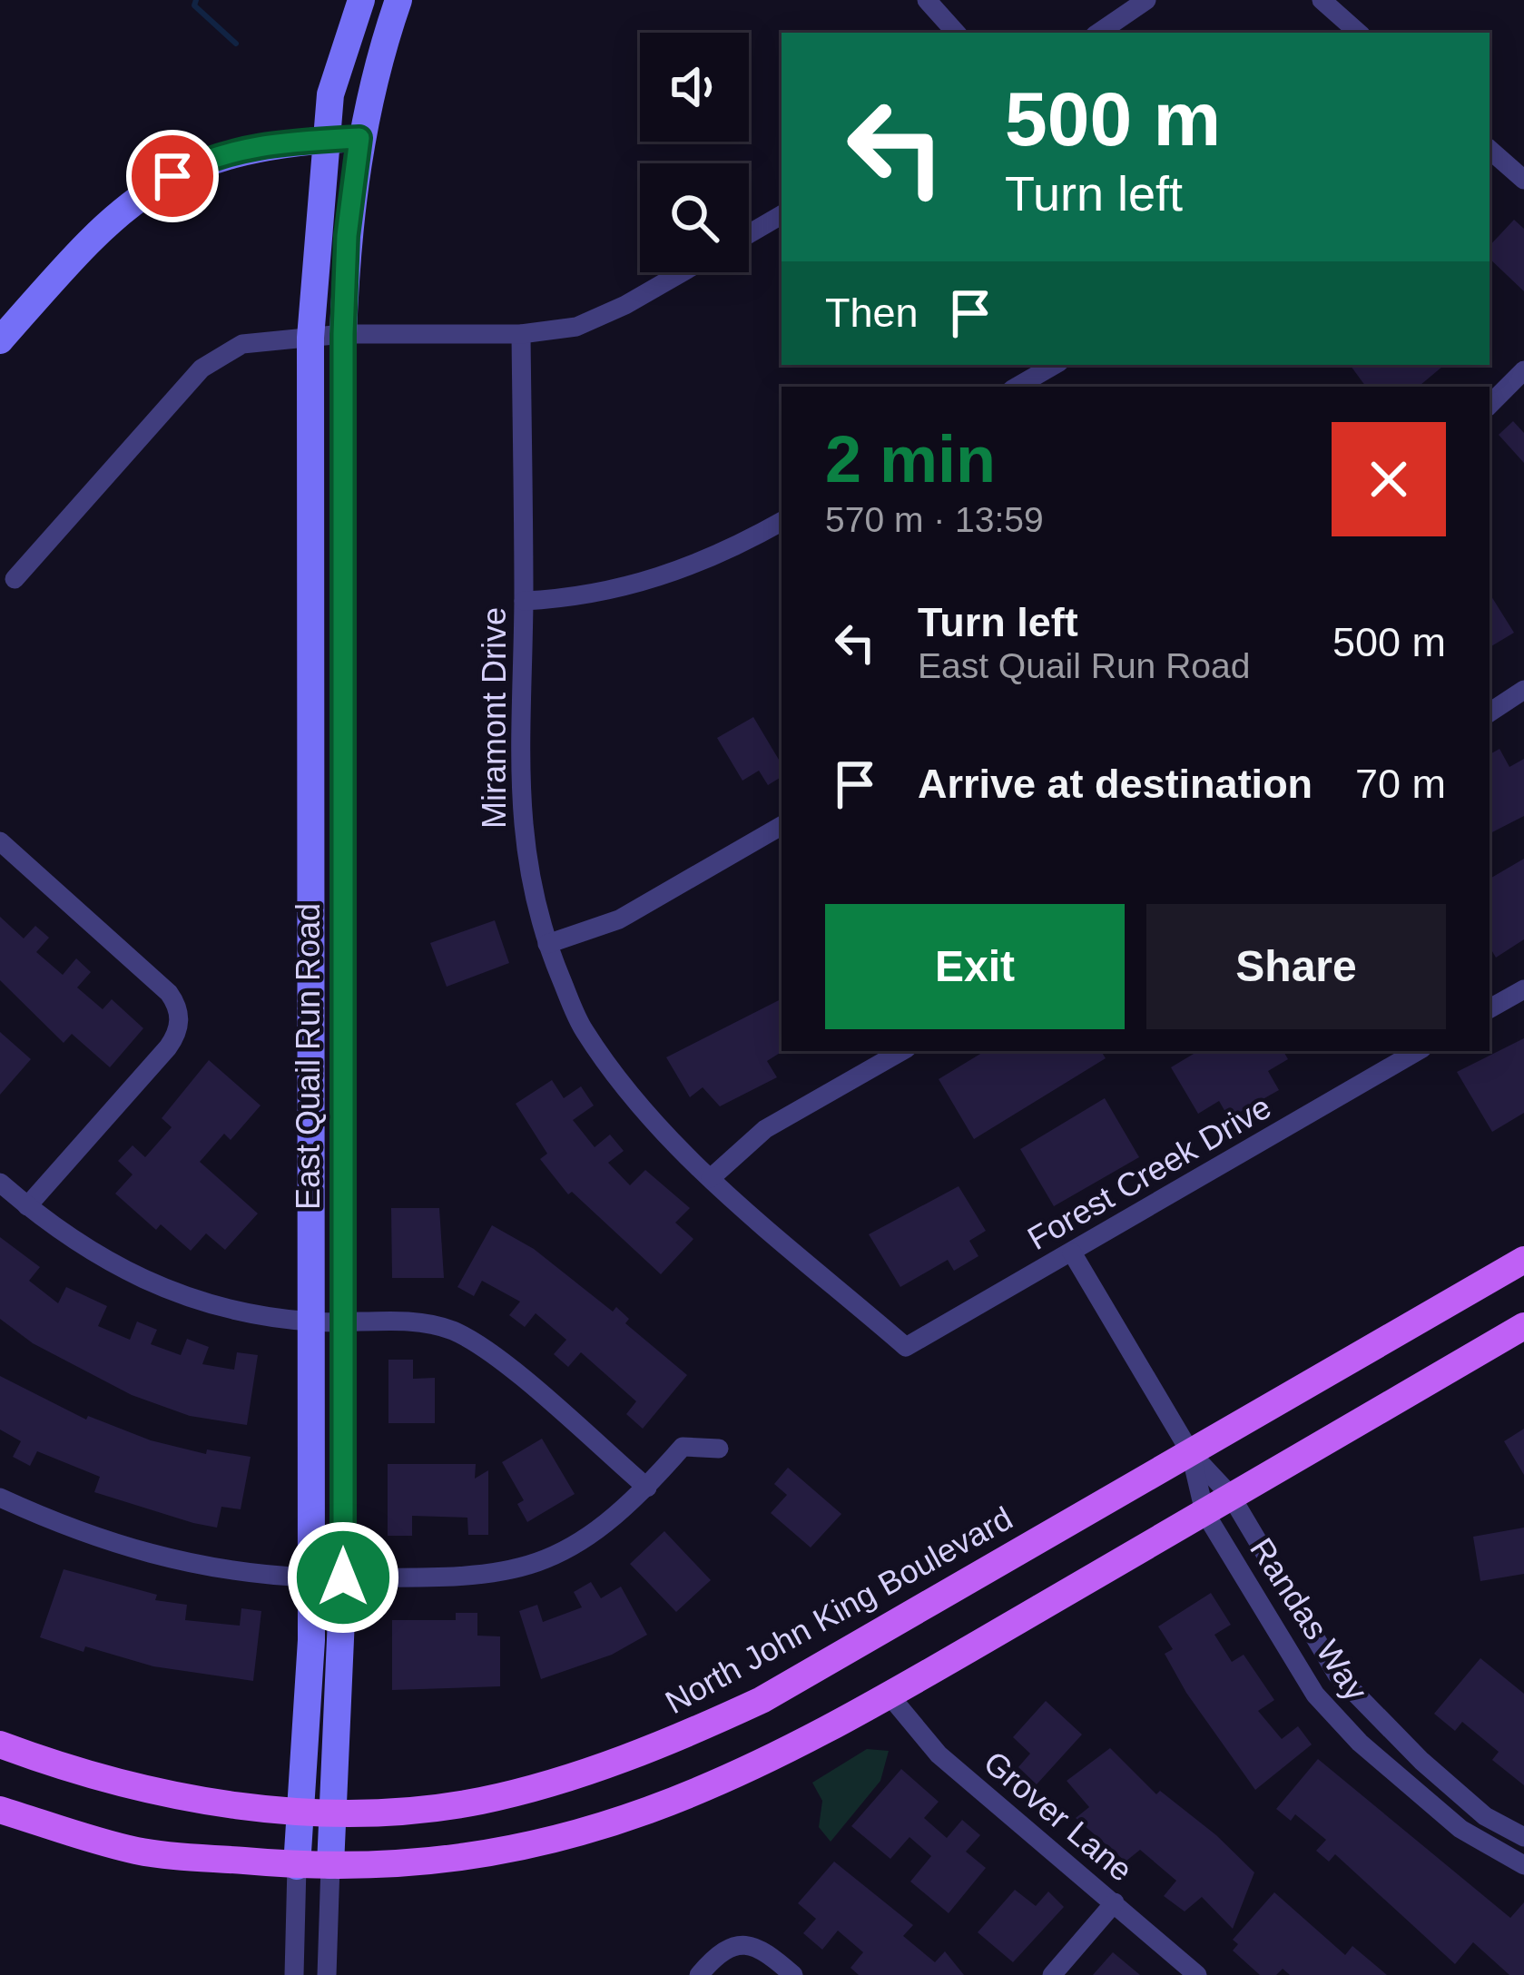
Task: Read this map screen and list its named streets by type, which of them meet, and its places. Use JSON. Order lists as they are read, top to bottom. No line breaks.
{"streets":{"main road":["North John King Boulevard"],"street":["Miramont Drive","East Quail Run Road","Forest Creek Drive","Randas Way","Grover Lane"]},"crossings":[["Miramont Drive","Forest Creek Drive"],["East Quail Run Road","North John King Boulevard"],["Forest Creek Drive","Randas Way"],["North John King Boulevard","Randas Way"]],"page":{"turn":["500 m","Turn left"],"then":"Then","heading":["2 min","570 m · 13:59"],"list":[{"name":"Turn left","note":"East Quail Run Road","value":"500 m"},{"name":"Arrive at destination","value":"70 m"}],"buttons":["Exit","Share"]}}
